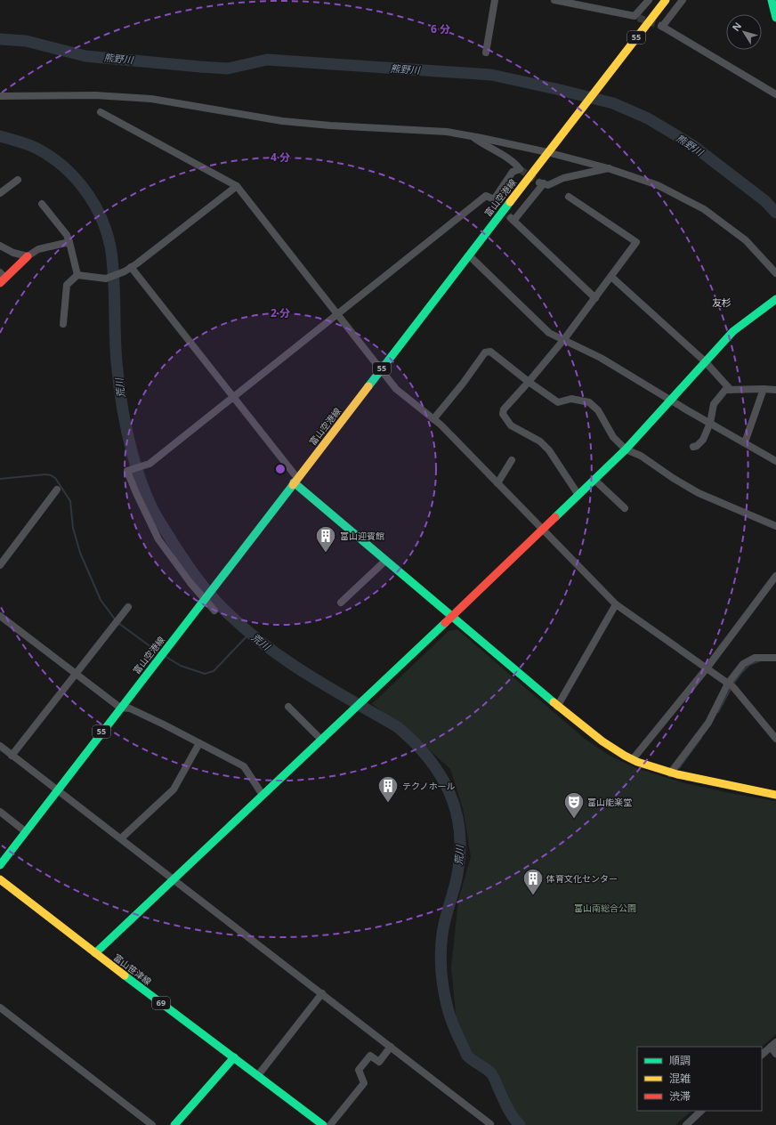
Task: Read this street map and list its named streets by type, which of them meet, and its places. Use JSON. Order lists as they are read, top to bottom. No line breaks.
{"streets":{"street":["55","富山空港線","富山笹津線","69"]},"districts":["友杉"],"water":["熊野川","荒川"],"parks":["富山南総合公園"],"places":{"building":["富山迎賓館","テクノホール","体育文化センター"],"theatre":["富山能楽堂"]},"legend":["順調","混雑","渋滞"],"north":"top left","rings":["6 分","4 分","2 分"]}
